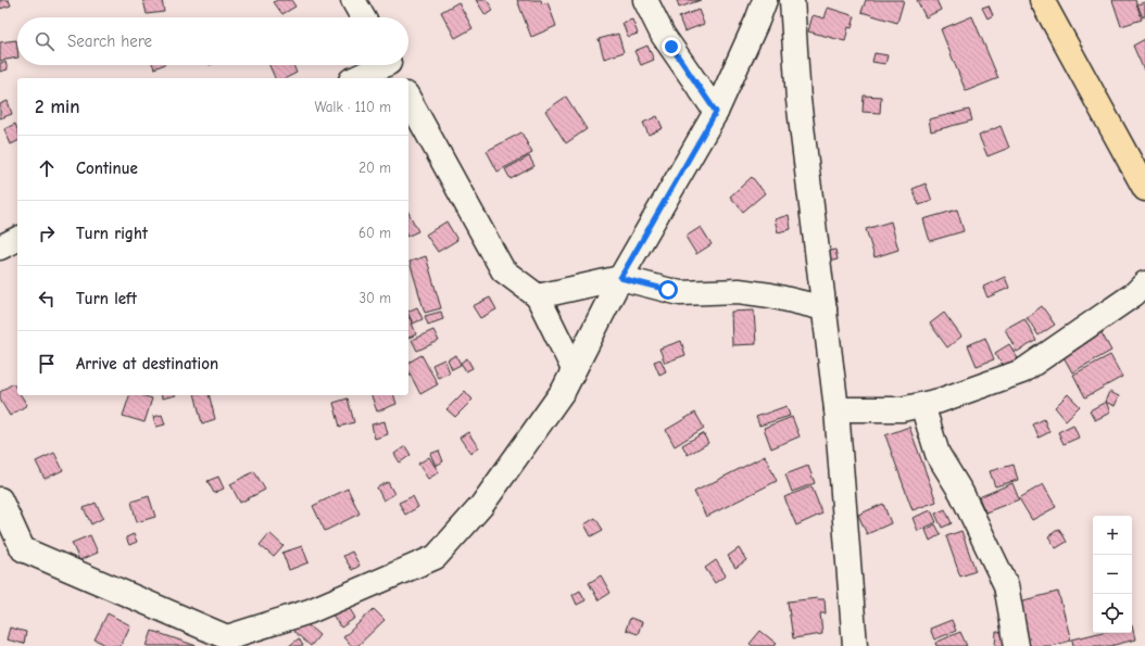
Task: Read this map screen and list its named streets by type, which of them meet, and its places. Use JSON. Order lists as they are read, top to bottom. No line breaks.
{"page":{"search":"Search here","heading":["2 min","Walk · 110 m"],"list":[["Continue","20 m"],["Turn right","60 m"],["Turn left","30 m"],"Arrive at destination"],"map_buttons":["+","−"]}}
